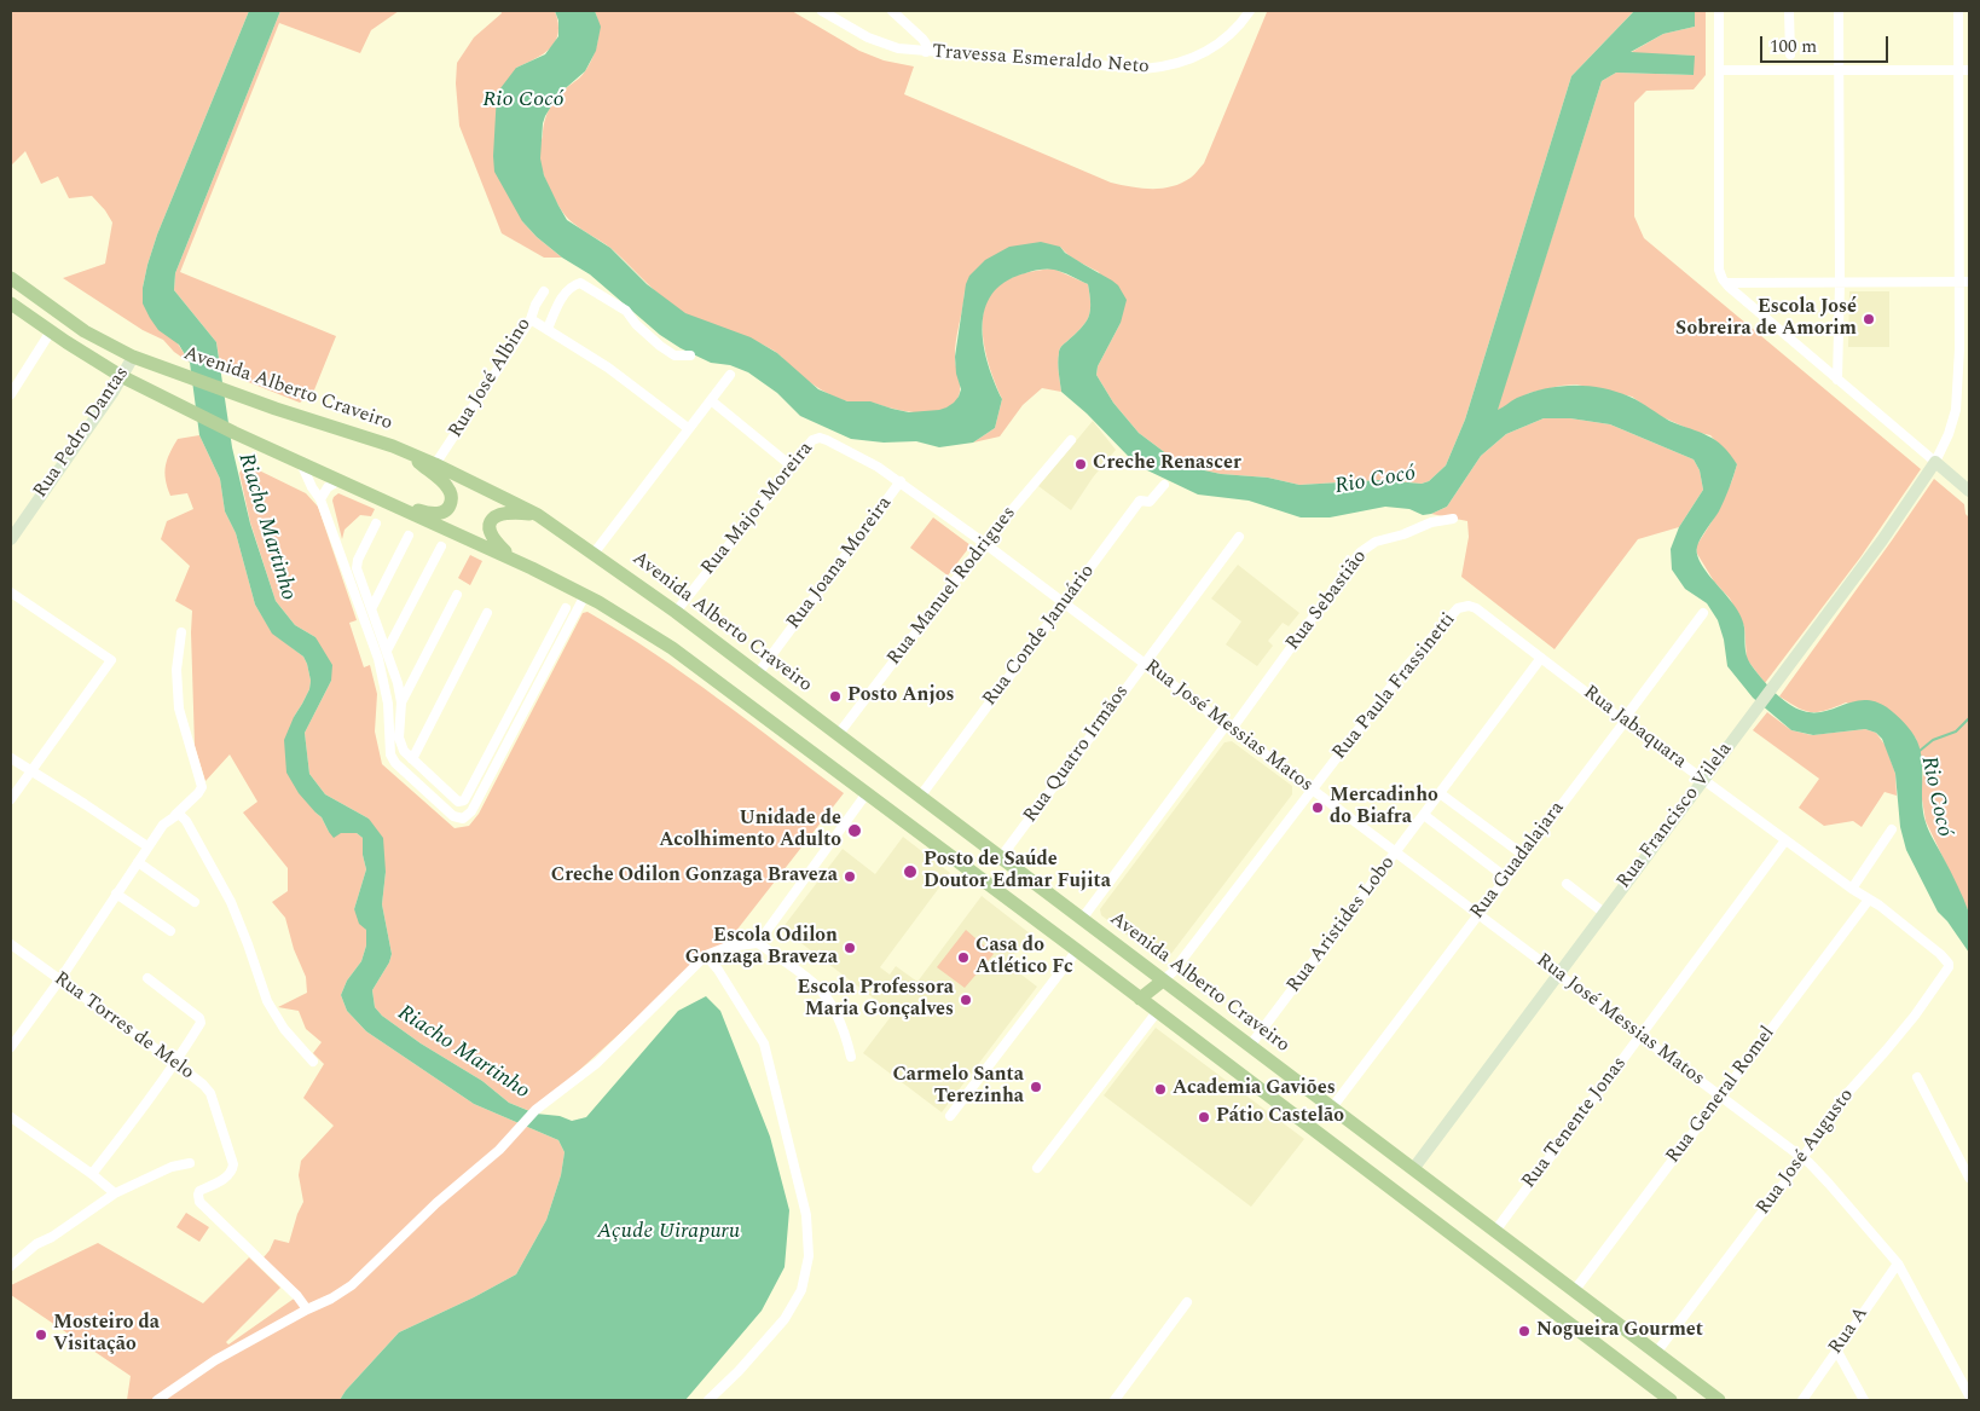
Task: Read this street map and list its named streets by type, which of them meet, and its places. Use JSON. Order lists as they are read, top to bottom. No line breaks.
{"streets":{"main road":["Avenida Alberto Craveiro"],"street":["Travessa Esmeraldo Neto","Rua José Albino","Rua Pedro Dantas","Rua Major Moreira","Rua Joana Moreira","Rua Manuel Rodrigues","Rua Sebastião","Rua Conde Januário","Rua Paula Frassinetti","Rua José Messias Matos","Rua Jabaquara","Rua Quatro Irmãos","Rua Francisco Vilela","Rua Guadalajara","Rua Aristides Lobo","Rua Torres de Melo","Rua General Romel","Rua Tenente Jonas","Rua José Augusto","Rua A"]},"crossings":[["Rua José Albino","Avenida Alberto Craveiro"],["Avenida Alberto Craveiro","Rua Pedro Dantas"],["Avenida Alberto Craveiro","Rua Major Moreira"],["Avenida Alberto Craveiro","Rua Joana Moreira"],["Avenida Alberto Craveiro","Rua Manuel Rodrigues"],["Avenida Alberto Craveiro","Rua Sebastião"],["Avenida Alberto Craveiro","Rua Conde Januário"],["Avenida Alberto Craveiro","Rua Paula Frassinetti"],["Avenida Alberto Craveiro","Rua Quatro Irmãos"],["Avenida Alberto Craveiro","Rua Francisco Vilela"],["Avenida Alberto Craveiro","Rua Guadalajara"],["Avenida Alberto Craveiro","Rua Aristides Lobo"],["Avenida Alberto Craveiro","Rua General Romel"],["Avenida Alberto Craveiro","Rua Tenente Jonas"],["Avenida Alberto Craveiro","Rua José Augusto"],["Rua Major Moreira","Rua José Messias Matos"],["Rua Joana Moreira","Rua José Messias Matos"],["Rua Manuel Rodrigues","Rua José Messias Matos"],["Rua Sebastião","Rua José Messias Matos"],["Rua Conde Januário","Rua José Messias Matos"],["Rua Paula Frassinetti","Rua José Messias Matos"],["Rua Paula Frassinetti","Rua Jabaquara"],["Rua José Messias Matos","Rua Quatro Irmãos"],["Rua José Messias Matos","Rua Francisco Vilela"],["Rua José Messias Matos","Rua Guadalajara"],["Rua José Messias Matos","Rua Aristides Lobo"],["Rua José Messias Matos","Rua General Romel"],["Rua José Messias Matos","Rua Tenente Jonas"],["Rua José Messias Matos","Rua José Augusto"],["Rua José Messias Matos","Rua A"],["Rua Jabaquara","Rua Francisco Vilela"],["Rua Jabaquara","Rua Guadalajara"],["Rua Jabaquara","Rua Aristides Lobo"],["Rua Jabaquara","Rua General Romel"],["Rua Jabaquara","Rua Tenente Jonas"],["Rua Jabaquara","Rua José Augusto"]],"water":["Rio Cocó","Riacho Martinho","Açude Uirapuru"],"places":["Escola José Sobreira de Amorim","Creche Renascer","Posto Anjos","Mercadinho do Biafra","Unidade de Acolhimento Adulto","Posto de Saúde Doutor Edmar Fujita","Creche Odilon Gonzaga Braveza","Escola Odilon Gonzaga Braveza","Casa do Atlético Fc","Escola Professora Maria Gonçalves","Carmelo Santa Terezinha","Academia Gaviões","Pátio Castelão","Nogueira Gourmet","Mosteiro da Visitação"],"scale_bar":"100 m"}
